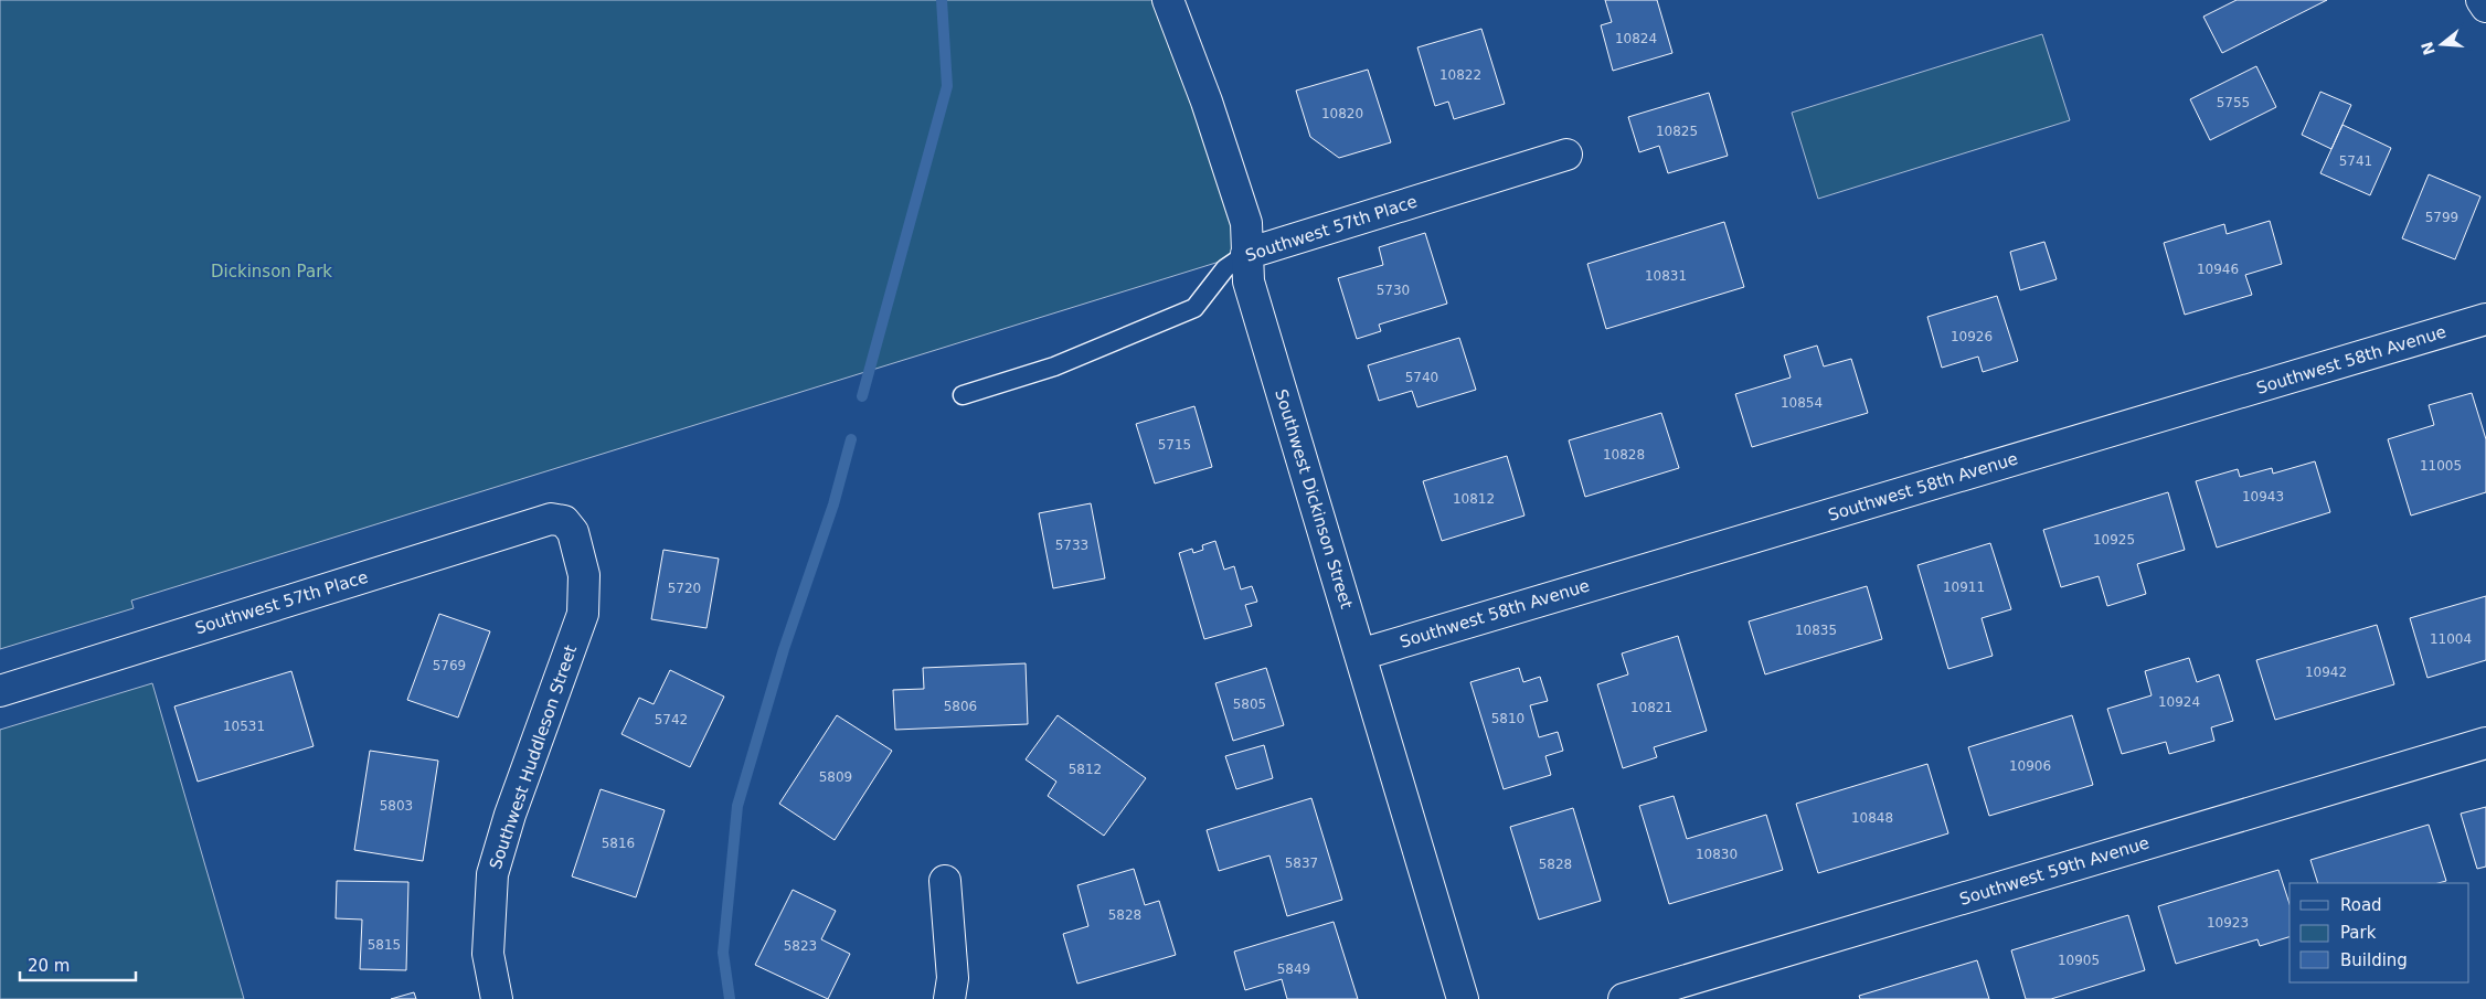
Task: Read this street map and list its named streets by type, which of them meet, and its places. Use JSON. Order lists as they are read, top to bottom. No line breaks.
{"streets":{"street":["Southwest 57th Place","Southwest 58th Avenue","Southwest Dickinson Street","Southwest Huddleson Street","Southwest 59th Avenue"]},"crossings":[["Southwest 57th Place","Southwest Dickinson Street"],["Southwest 57th Place","Southwest Huddleson Street"],["Southwest 58th Avenue","Southwest Dickinson Street"]],"parks":["Dickinson Park"],"house_numbers":["10824","10822","5755","10820","10825","5741","5799","10946","10831","5730","10926","5740","10854","5715","10828","11005","10943","10812","10925","5733","10911","5720","10835","11004","5769","10942","10924","5805","5806","10821","5810","5742","10531","10906","5812","5809","5803","10848","5816","10830","5837","5828","5828","10923","5815","5823","10905","5849"],"legend":["Road","Park","Building"],"scale_bar":"20 m","north":"left"}
